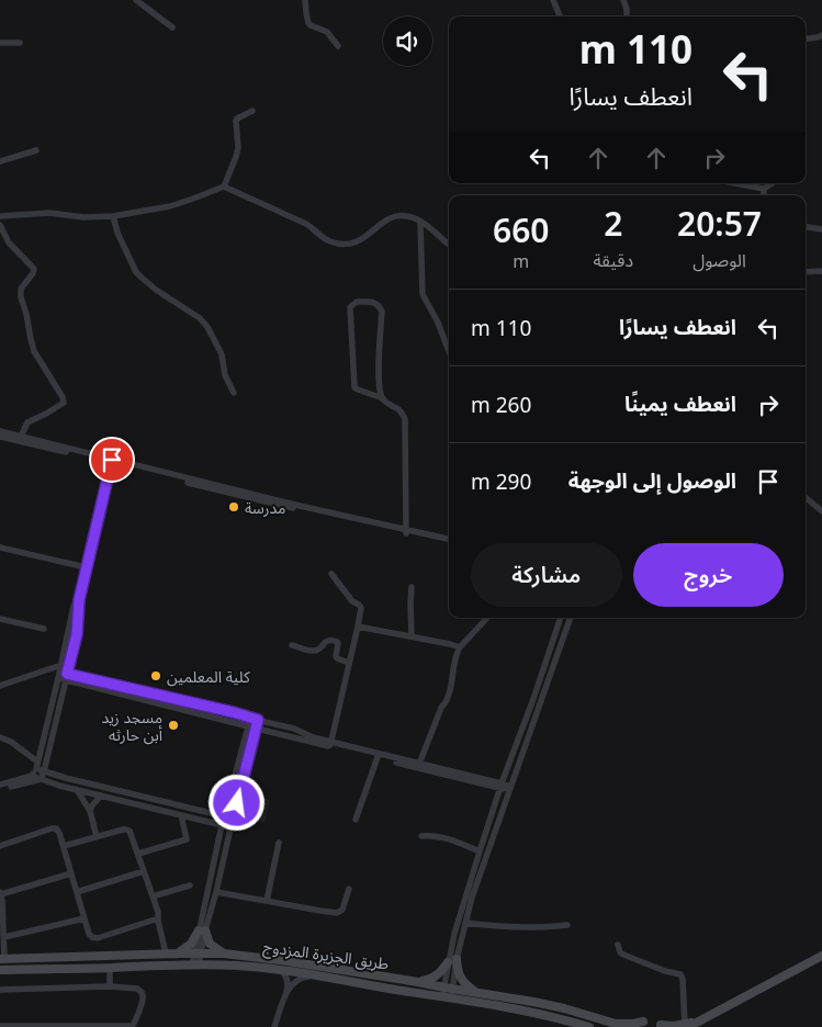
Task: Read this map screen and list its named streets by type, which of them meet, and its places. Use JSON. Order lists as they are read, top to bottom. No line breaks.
{"streets":{"main road":["طريق الجزيرة المزدوج"]},"places":["مدرسة","كلية المعلمين","مسجد زيد أبن حارثه"],"page":{"turn":["110 m","انعطف يسارًا"],"eta":["20:57","الوصول","2","دقيقة","660","m"],"list":[{"name":"انعطف يسارًا","value":"110 m"},{"name":"انعطف يمينًا","value":"260 m"},{"name":"الوصول إلى الوجهة","value":"290 m"}],"buttons":["خروج","مشاركة"]}}
